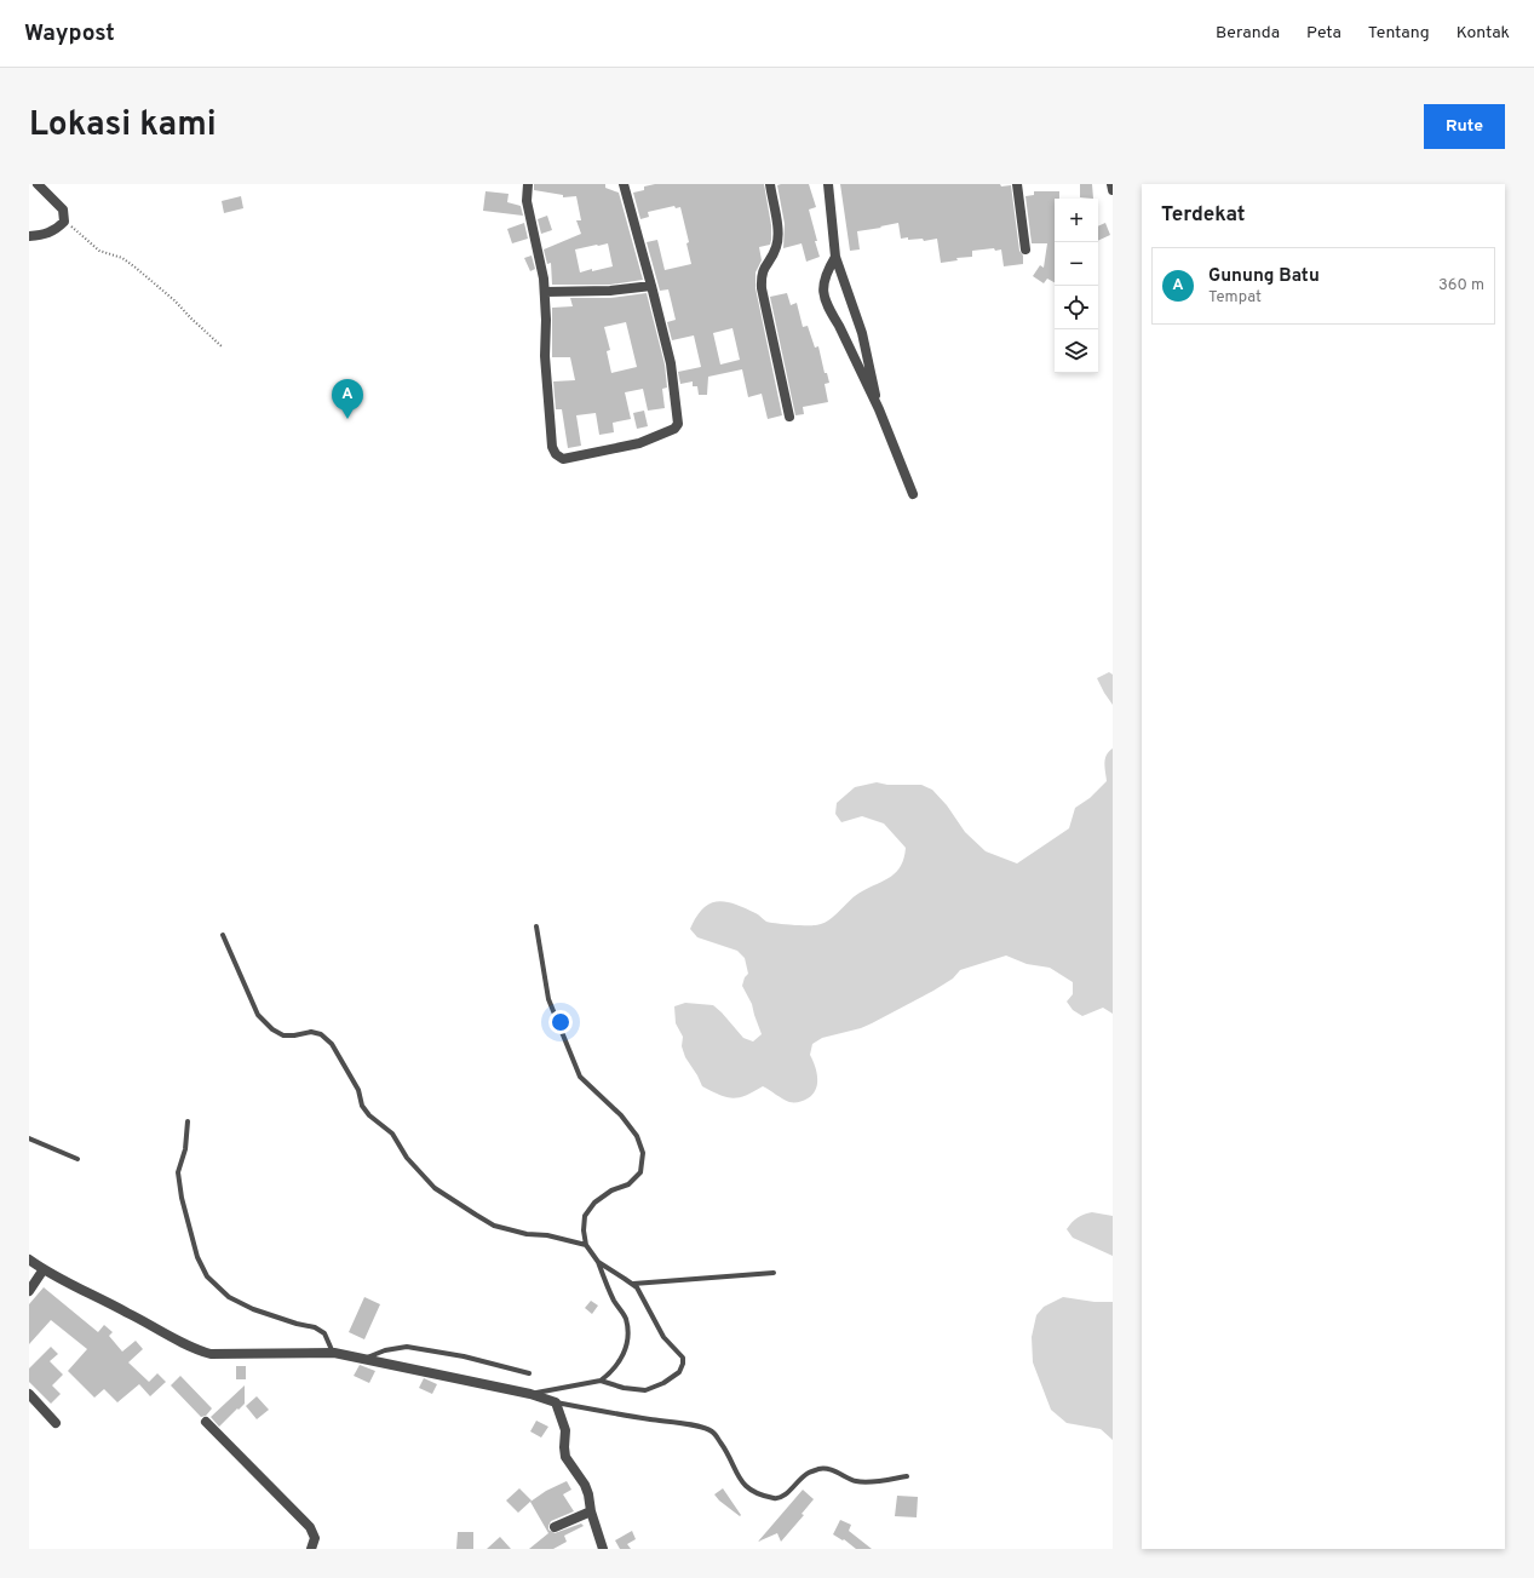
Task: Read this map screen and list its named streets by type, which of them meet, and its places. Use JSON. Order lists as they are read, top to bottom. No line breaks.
{"page":{"header":"Waypost","nav":["Beranda","Peta","Tentang","Kontak"],"title":"Lokasi kami","buttons":"Rute","heading":"Terdekat","map_buttons":["+","−"],"list":[{"mark":"A","name":"Gunung Batu","note":"Tempat","value":"360 m"}],"pins":"A"}}
